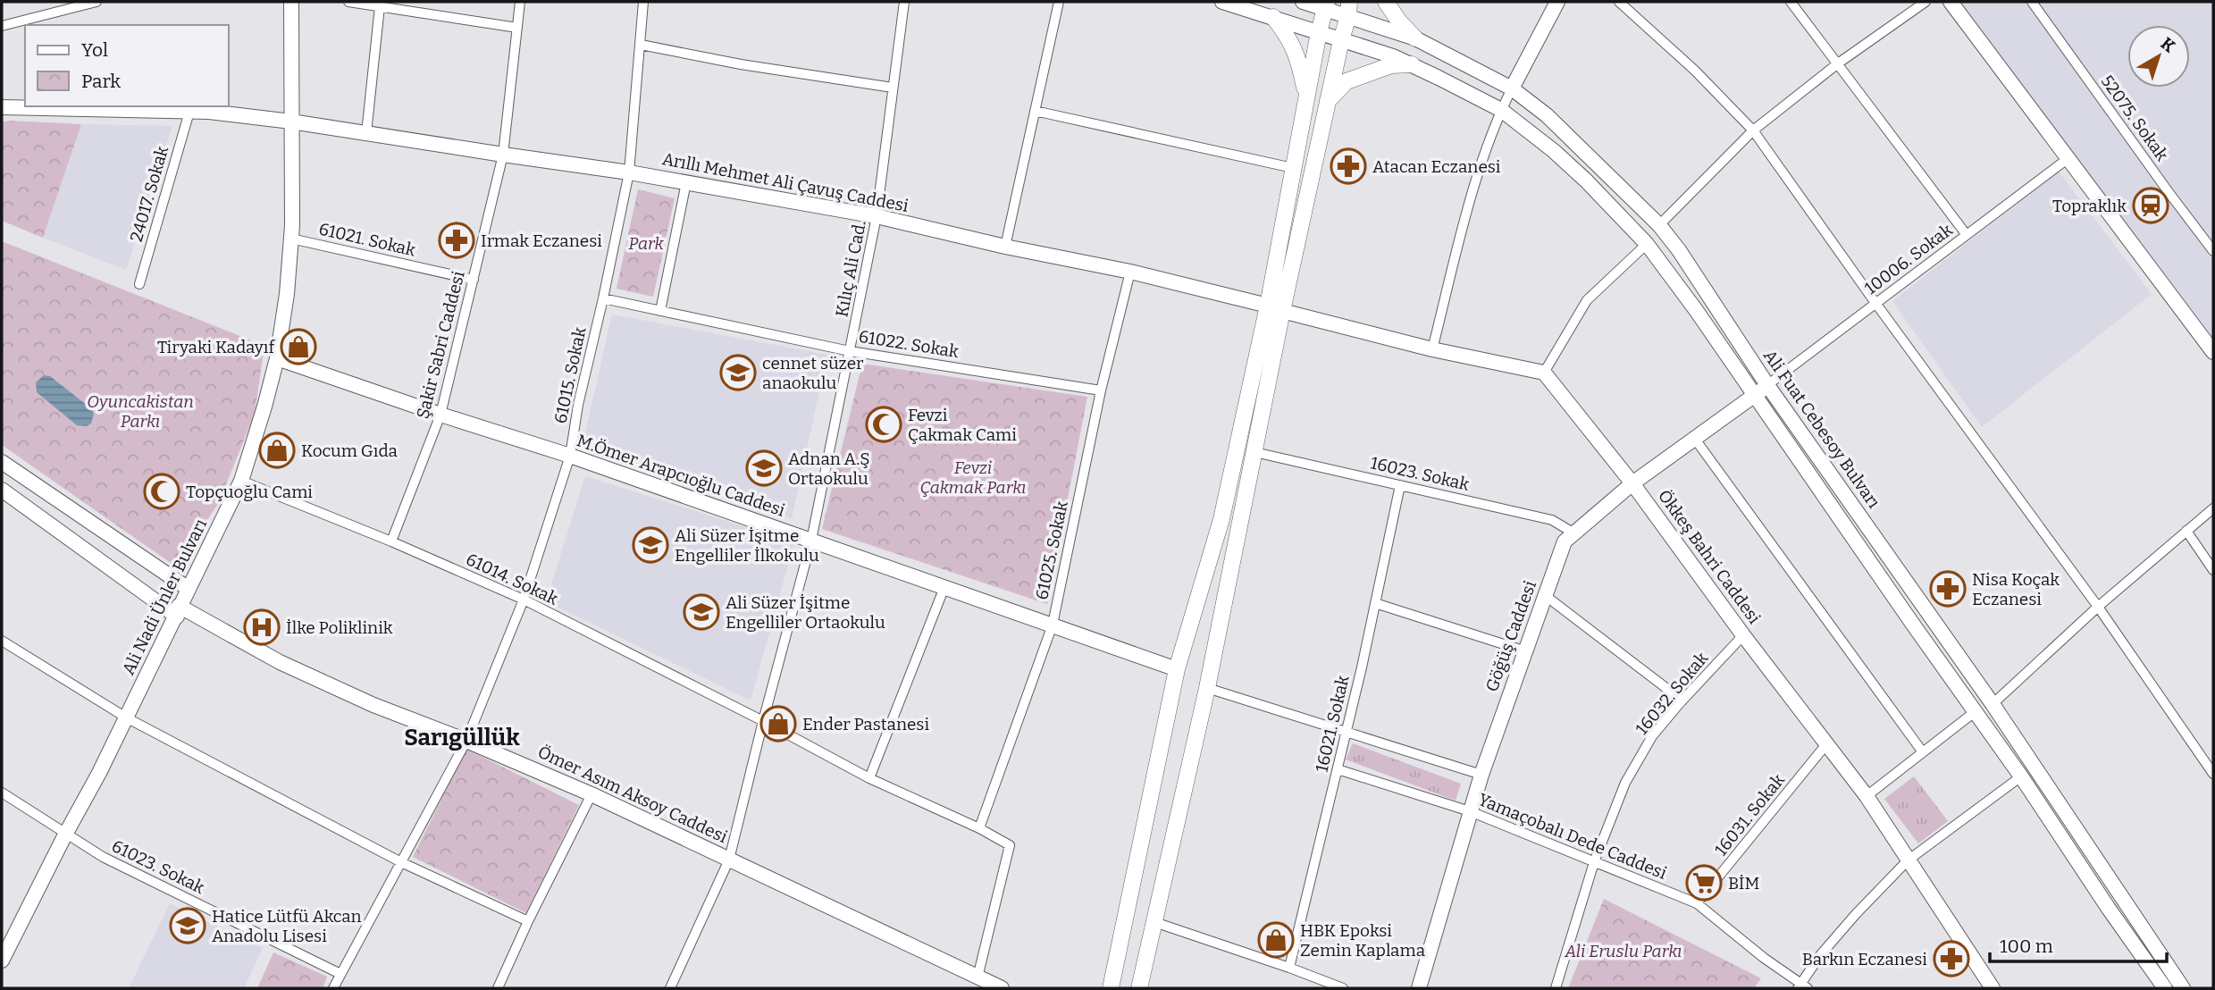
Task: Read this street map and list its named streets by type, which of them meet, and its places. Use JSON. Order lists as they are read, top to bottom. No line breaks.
{"streets":{"street":["52075. Sokak","Arıllı Mehmet Ali Çavuş Caddesi","24017. Sokak","61021. Sokak","10006. Sokak","Kılıç Ali Cad.","61022. Sokak","Şakir Sabri Caddesi","61015. Sokak","Ali Fuat Cebesoy Bulvarı","16023. Sokak","M.Ömer Arapcıoğlu Caddesi","61025. Sokak","Ökkeş Bahri Caddesi","61014. Sokak","Ali Nadi Ünler Bulvarı","Göğüş Caddesi","16032. Sokak","16021. Sokak","Ömer Asım Aksoy Caddesi","16031. Sokak","Yamaçobalı Dede Caddesi","61023. Sokak"]},"crossings":[["Arıllı Mehmet Ali Çavuş Caddesi","24017. Sokak"],["Arıllı Mehmet Ali Çavuş Caddesi","Kılıç Ali Cad."],["Arıllı Mehmet Ali Çavuş Caddesi","Şakir Sabri Caddesi"],["Arıllı Mehmet Ali Çavuş Caddesi","61015. Sokak"],["Arıllı Mehmet Ali Çavuş Caddesi","61025. Sokak"],["Arıllı Mehmet Ali Çavuş Caddesi","Ali Nadi Ünler Bulvarı"],["61021. Sokak","Şakir Sabri Caddesi"],["61021. Sokak","Ali Nadi Ünler Bulvarı"],["10006. Sokak","Ali Fuat Cebesoy Bulvarı"],["10006. Sokak","Göğüş Caddesi"],["Kılıç Ali Cad.","61022. Sokak"],["Kılıç Ali Cad.","M.Ömer Arapcıoğlu Caddesi"],["Kılıç Ali Cad.","61014. Sokak"],["Kılıç Ali Cad.","Ömer Asım Aksoy Caddesi"],["61022. Sokak","61015. Sokak"],["61022. Sokak","61025. Sokak"],["Şakir Sabri Caddesi","M.Ömer Arapcıoğlu Caddesi"],["Şakir Sabri Caddesi","61014. Sokak"],["61015. Sokak","M.Ömer Arapcıoğlu Caddesi"],["61015. Sokak","61014. Sokak"],["61015. Sokak","Ömer Asım Aksoy Caddesi"],["61015. Sokak","61023. Sokak"],["Ali Fuat Cebesoy Bulvarı","Göğüş Caddesi"],["16023. Sokak","Göğüş Caddesi"],["16023. Sokak","16021. Sokak"],["M.Ömer Arapcıoğlu Caddesi","61025. Sokak"],["M.Ömer Arapcıoğlu Caddesi","Ali Nadi Ünler Bulvarı"],["61025. Sokak","61014. Sokak"],["Ökkeş Bahri Caddesi","Göğüş Caddesi"],["Ökkeş Bahri Caddesi","16032. Sokak"],["Ökkeş Bahri Caddesi","16031. Sokak"],["61014. Sokak","Ali Nadi Ünler Bulvarı"],["61014. Sokak","Ömer Asım Aksoy Caddesi"],["Ali Nadi Ünler Bulvarı","Ömer Asım Aksoy Caddesi"],["Ali Nadi Ünler Bulvarı","61023. Sokak"],["Göğüş Caddesi","Yamaçobalı Dede Caddesi"],["16032. Sokak","Yamaçobalı Dede Caddesi"],["16021. Sokak","Yamaçobalı Dede Caddesi"],["16031. Sokak","Yamaçobalı Dede Caddesi"]],"districts":["Sarıgüllük"],"parks":["Park","Oyuncakistan Parkı","Fevzi Çakmak Parkı","Ali Eruslu Parkı"],"places":{"pharmacy":["Atacan Eczanesi","Irmak Eczanesi","Nisa Koçak Eczanesi","Barkın Eczanesi"],"station":["Topraklık"],"shop":["Tiryaki Kadayıf","Kocum Gıda","Ender Pastanesi","HBK Epoksi Zemin Kaplama"],"school or university":["cennet süzer anaokulu","Adnan A.Ş Ortaokulu","Ali Süzer İşitme Engelliler İlkokulu","Ali Süzer İşitme Engelliler Ortaokulu","Hatice Lütfü Akcan Anadolu Lisesi"],"mosque":["Fevzi Çakmak Cami","Topçuoğlu Cami"],"hospital":["İlke Poliklinik"],"supermarket":["BİM"]},"legend":["Yol","Park"],"scale_bar":"100 m","north":"top right"}
